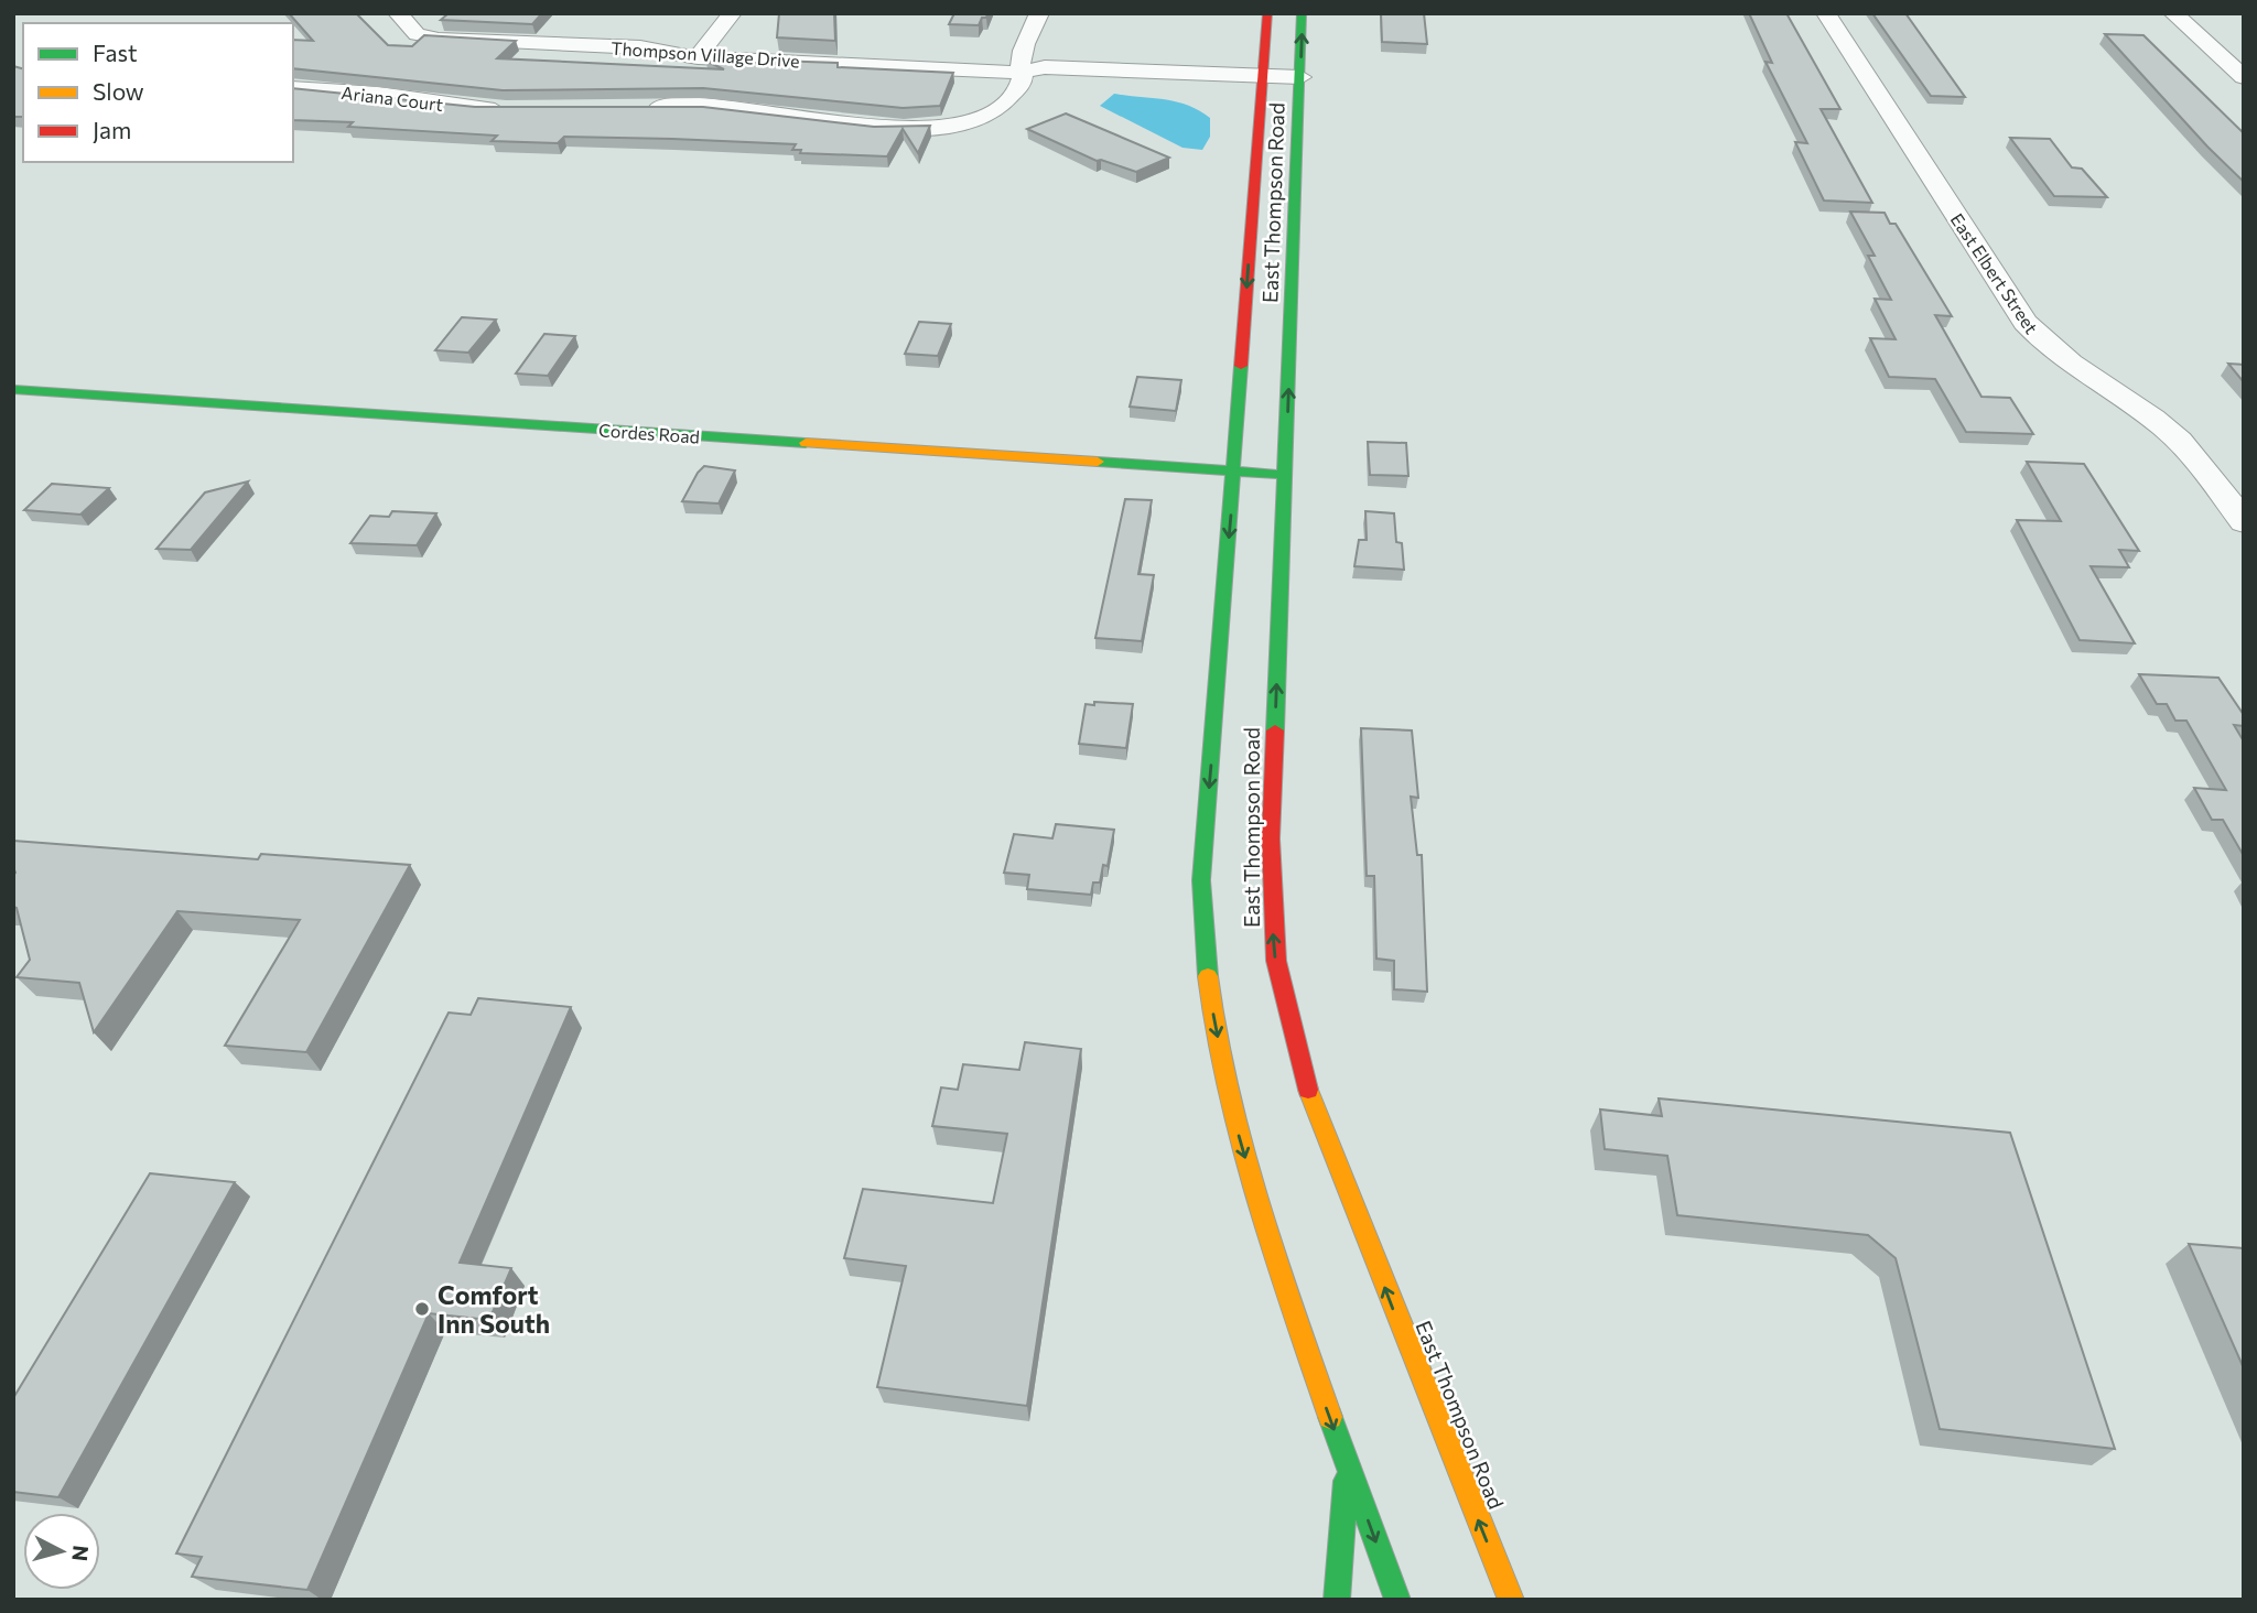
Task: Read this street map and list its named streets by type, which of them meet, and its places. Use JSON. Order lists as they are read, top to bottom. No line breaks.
{"streets":{"main road":["East Thompson Road","Cordes Road"],"street":["Thompson Village Drive","Ariana Court","East Elbert Street"]},"crossings":[["Thompson Village Drive","East Thompson Road"],["East Thompson Road","Cordes Road"]],"places":["Comfort Inn South"],"legend":["Fast","Slow","Jam"],"north":"right"}
